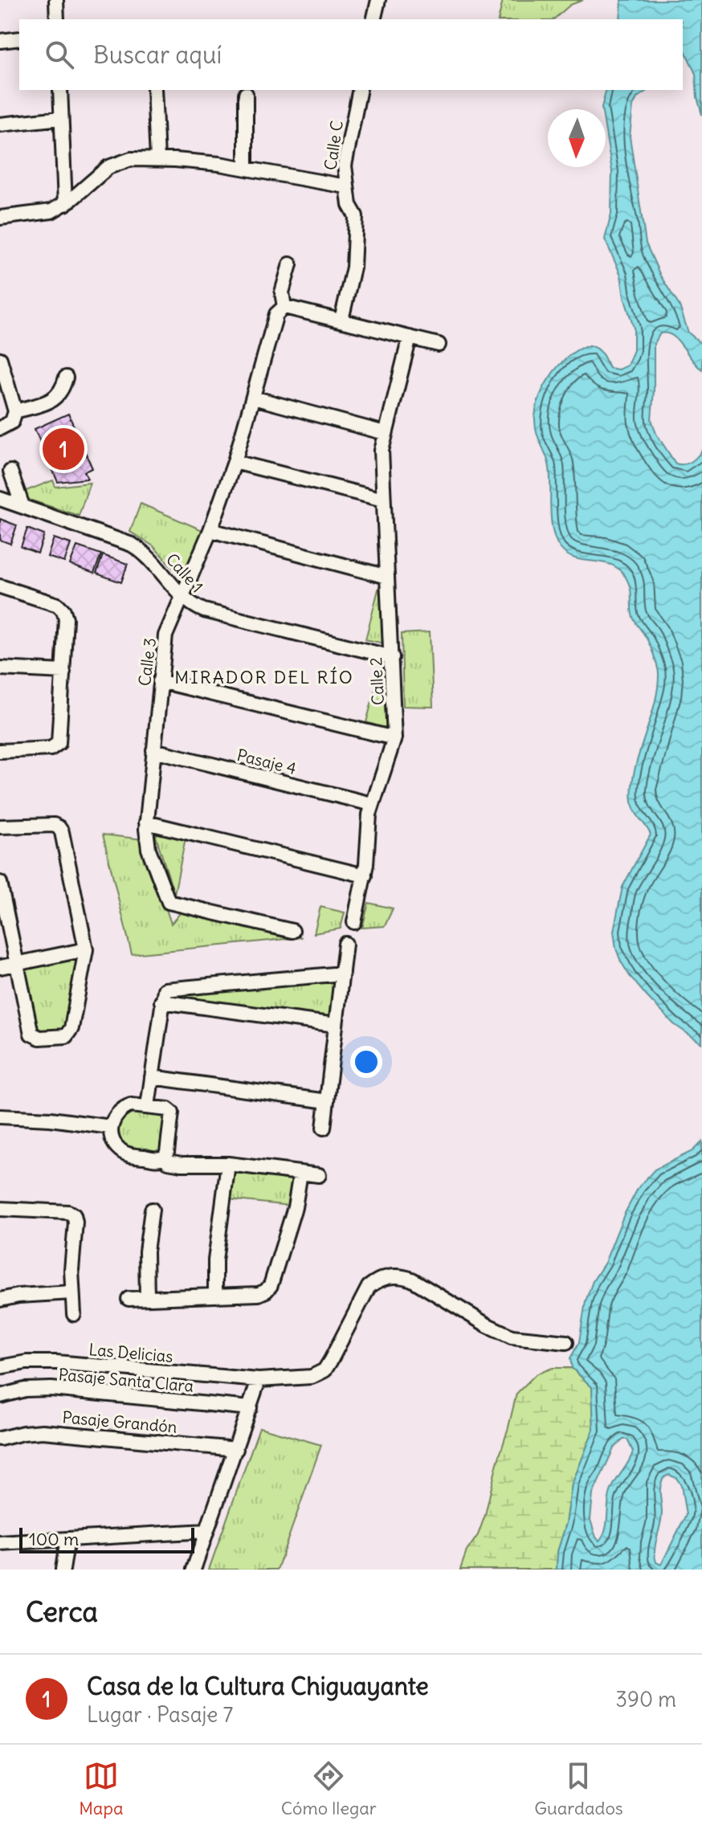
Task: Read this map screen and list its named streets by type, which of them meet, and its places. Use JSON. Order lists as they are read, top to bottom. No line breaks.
{"streets":{"street":["Calle C","Calle 1","Calle 3","Calle 2","Pasaje 4","Las Delicias","Pasaje Santa Clara","Pasaje Grandón"]},"crossings":[["Calle 1","Calle 3"],["Calle 1","Calle 2"],["Calle 3","Pasaje 4"],["Calle 2","Pasaje 4"]],"districts":["MIRADOR DEL RÍO"],"scale_bar":"100 m","north":"bottom","page":{"search":"Buscar aquí","pins":"1","scale":"100 m","heading":"Cerca","list":[{"mark":"1","name":"Casa de la Cultura Chiguayante","note":"Lugar · Pasaje 7","value":"390 m"}],"nav":["Mapa","Cómo llegar","Guardados"]}}
